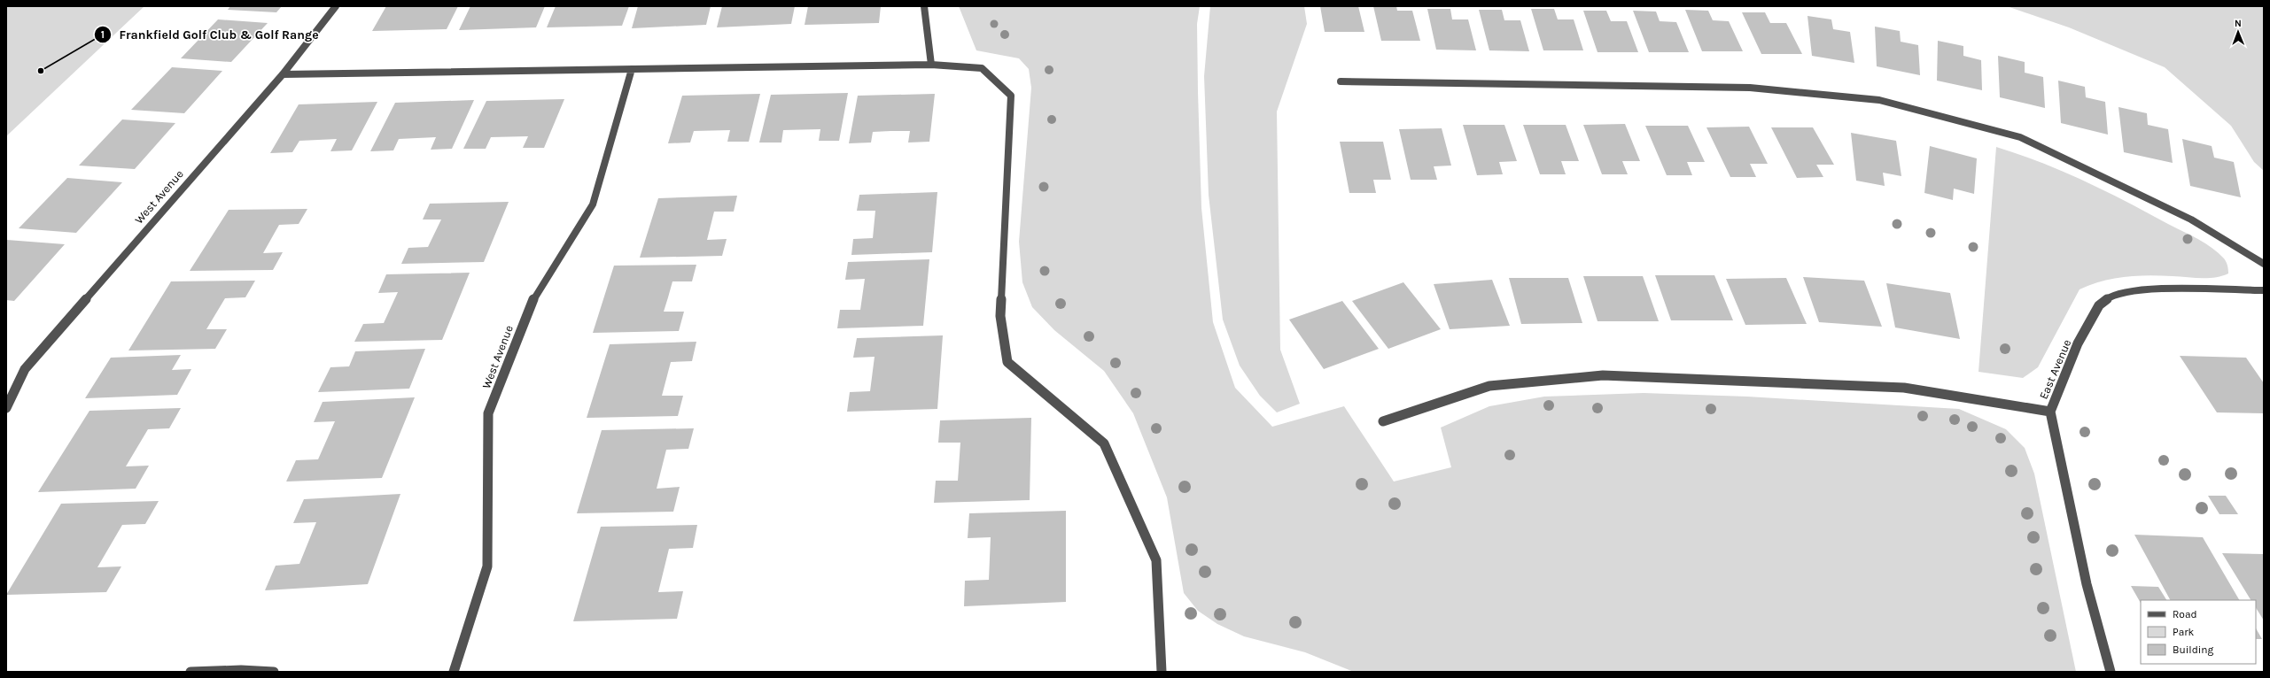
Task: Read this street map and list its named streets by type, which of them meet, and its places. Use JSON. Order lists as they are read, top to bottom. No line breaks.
{"streets":{"street":["West Avenue","East Avenue"]},"places":["Frankfield Golf Club & Golf Range"],"legend":["Road","Park","Building"],"north":"top"}
